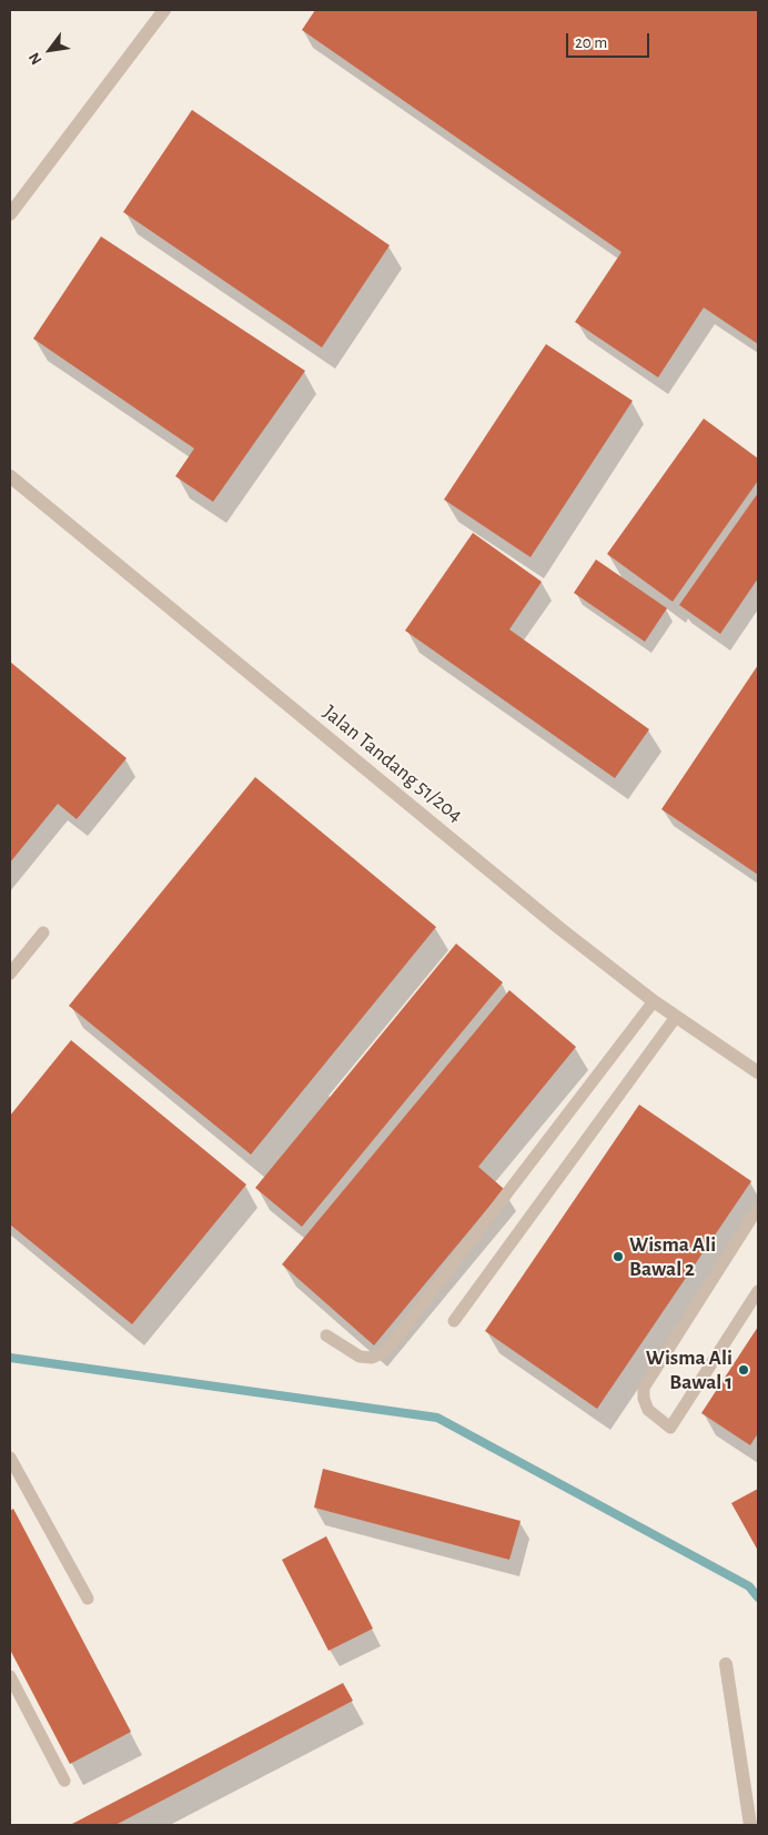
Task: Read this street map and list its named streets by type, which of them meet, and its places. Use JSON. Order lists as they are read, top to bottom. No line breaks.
{"streets":{"street":["Jalan Tandang 51/204"]},"places":["Wisma Ali Bawal 2","Wisma Ali Bawal 1"],"scale_bar":"20 m","north":"bottom left"}
